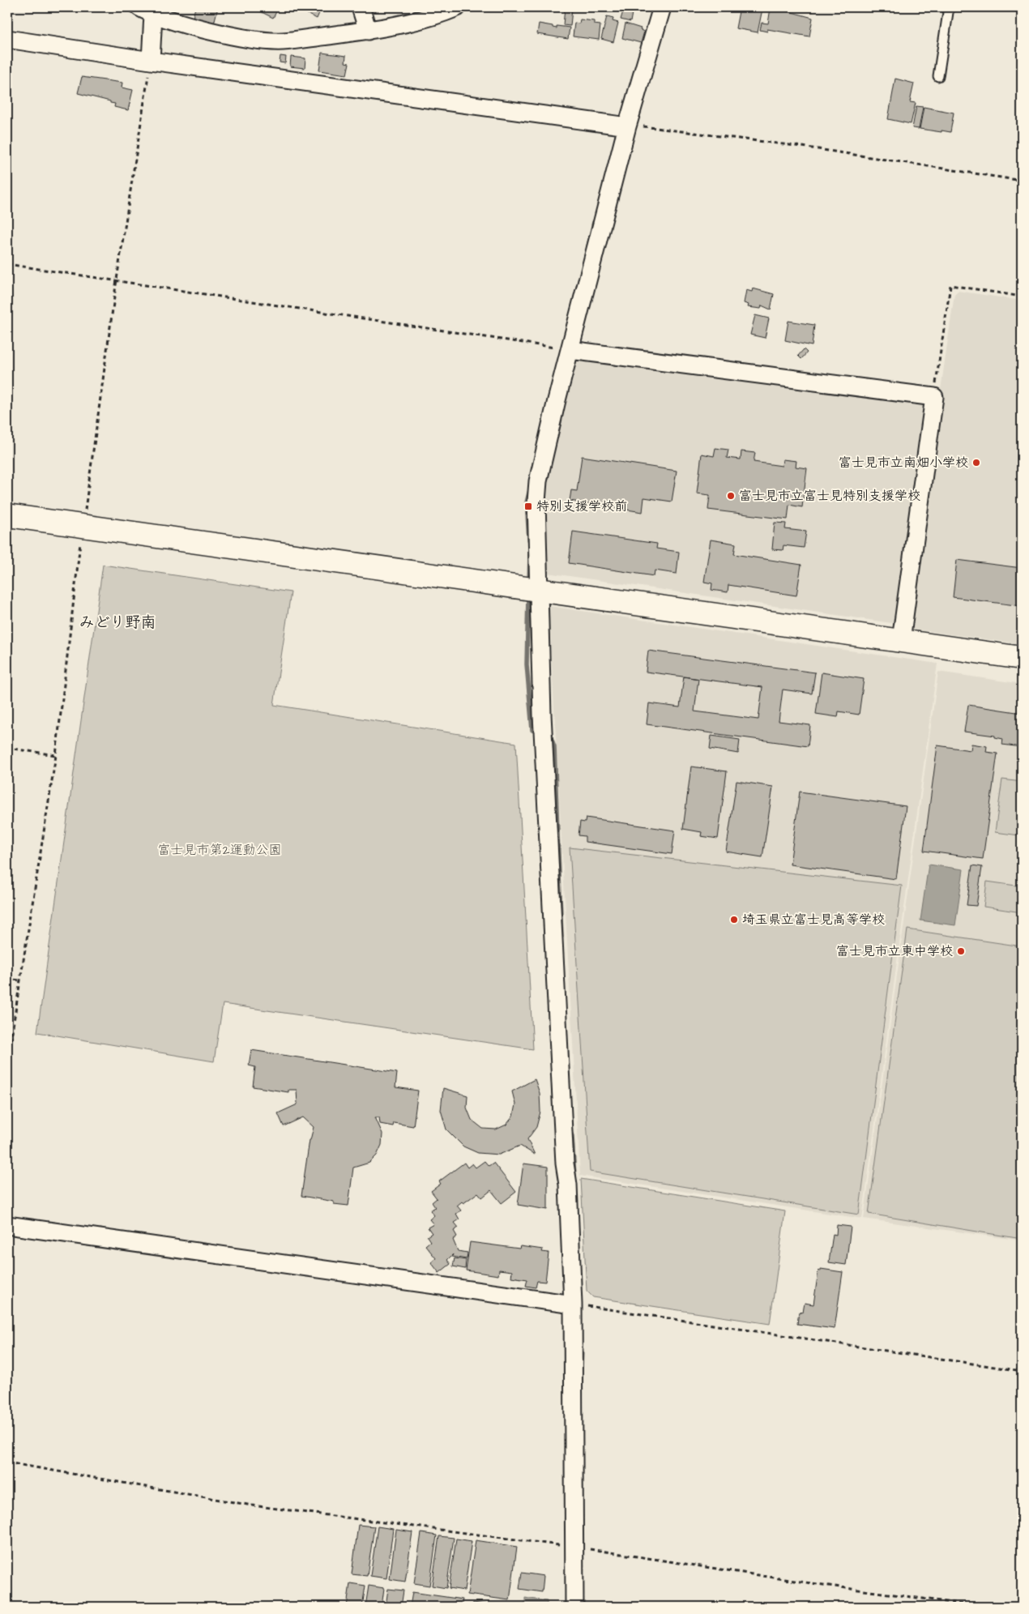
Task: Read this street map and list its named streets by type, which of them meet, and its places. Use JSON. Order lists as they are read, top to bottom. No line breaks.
{"districts":["みどり野南"],"parks":["富士見市第2運動公園"],"places":{"other":["富士見市立南畑小学校","富士見市立富士見特別支援学校","埼玉県立富士見高等学校","富士見市立東中学校"],"transit":["特別支援学校前"]}}
